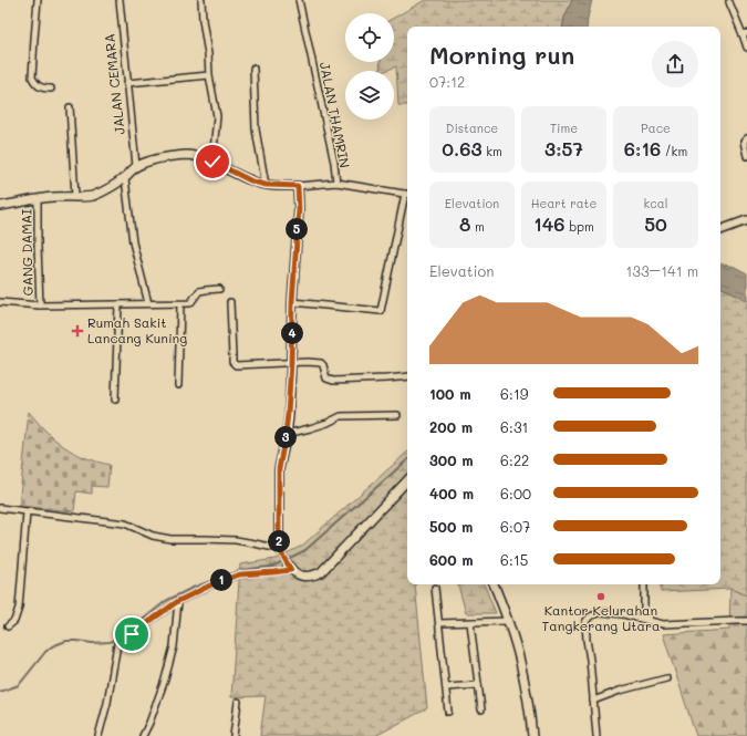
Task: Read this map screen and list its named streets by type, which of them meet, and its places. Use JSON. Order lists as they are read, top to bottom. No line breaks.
{"streets":{"street":["JALAN CEMARA","JALAN THAMRIN","GANG DAMAI"]},"places":{"health":["Rumah Sakit Lancang Kuning"],"other":["Kantor Kelurahan Tangkerang Utara"]},"page":{"heading":["Morning run","07:12"],"stats":[["Distance","0.63 km"],["Time","3:57"],["Pace","6:16 /km"],["Elevation","8 m"],["Heart rate","146 bpm"],["kcal","50"]],"pins":["5","4","3","2","1"],"chart":["Elevation","133–141 m"],"list":[{"name":"100 m","note":"6:19"},{"name":"200 m","note":"6:31"},{"name":"300 m","note":"6:22"},{"name":"400 m","note":"6:00"},{"name":"500 m","note":"6:07"},{"name":"600 m","note":"6:15"}]}}
